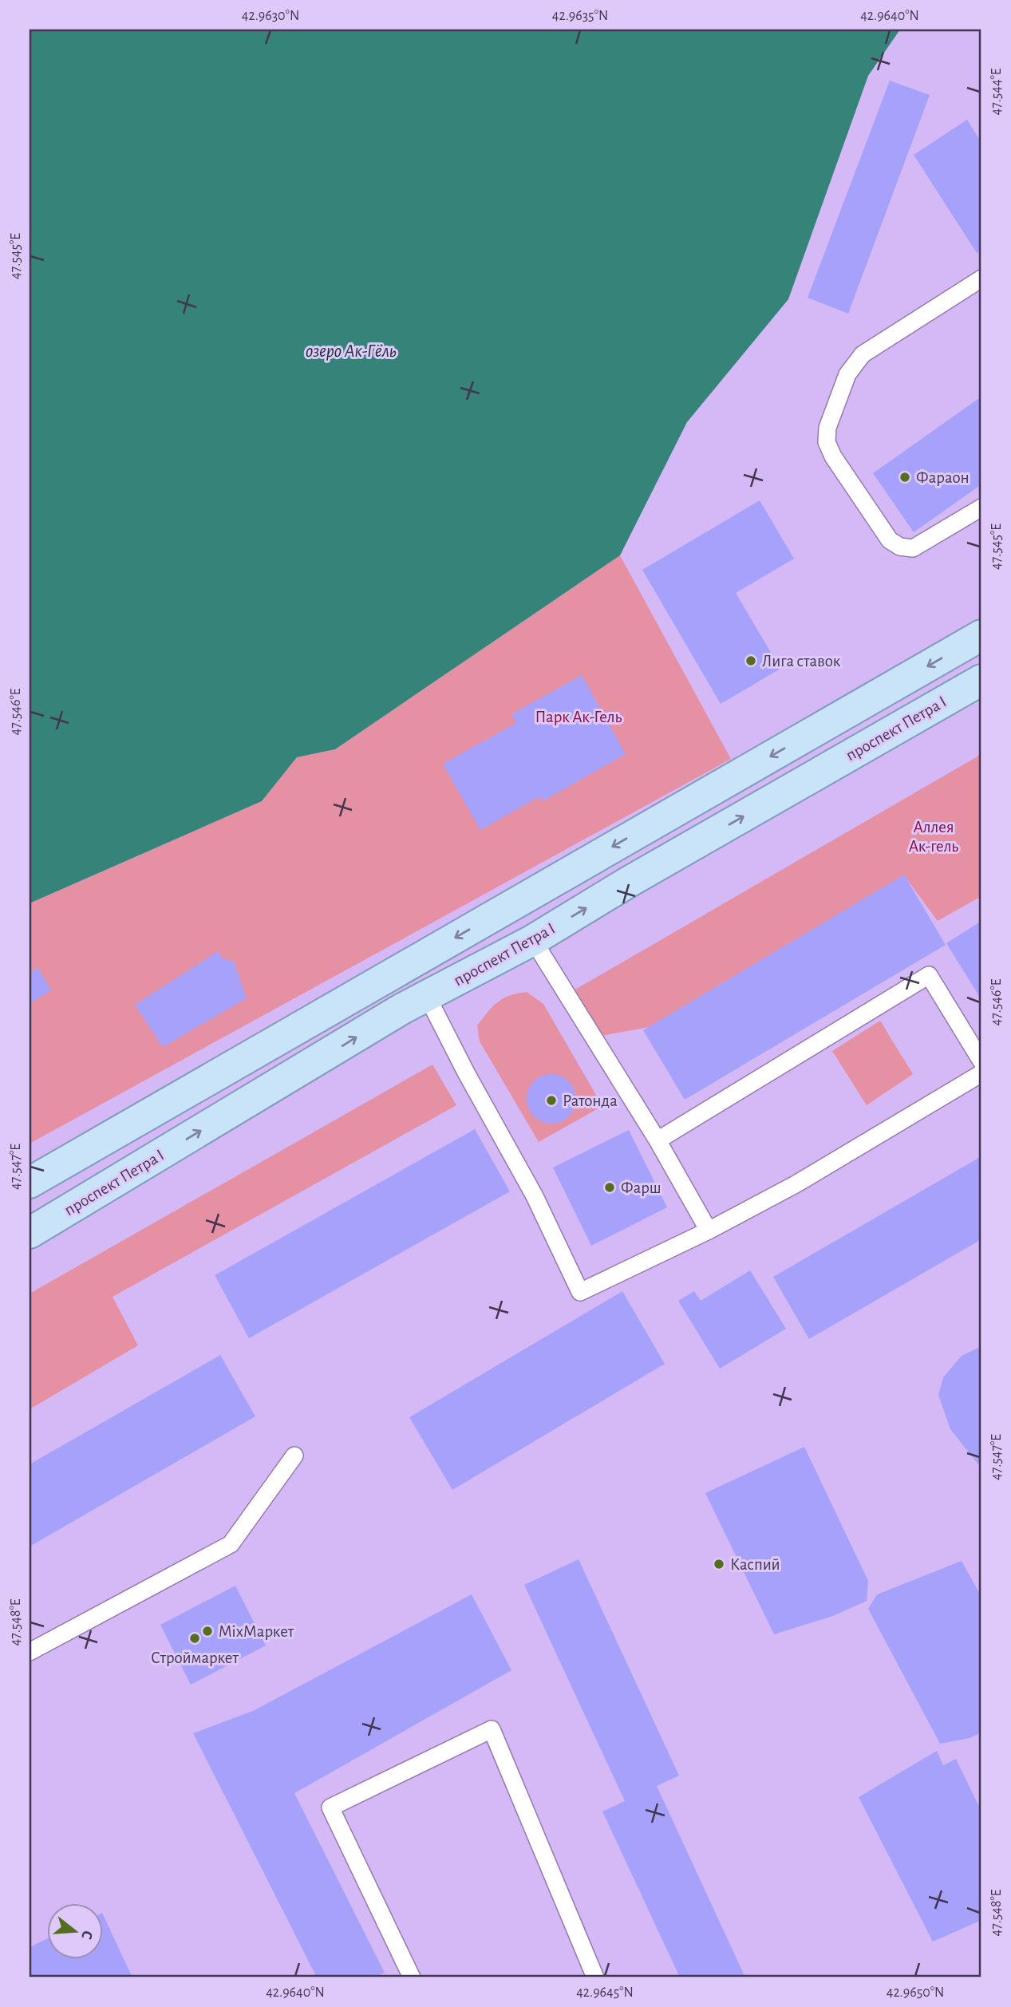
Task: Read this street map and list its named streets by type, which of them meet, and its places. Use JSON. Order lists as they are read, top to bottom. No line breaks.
{"streets":{"main road":["проспект Петра I"]},"water":["озеро Ак-Гёль"],"parks":["Парк Ак-Гель","Аллея Ак-гель"],"places":["Фараон","Лига ставок","Ратонда","Фарш","Каспий","MixМаркет","Строймаркет"],"north":"right","coordinates":["42.9630°N","42.9635°N","42.9640°N","47.544°E","47.545°E","47.546°E","47.547°E","47.548°E","42.9645°N","42.9650°N"]}
